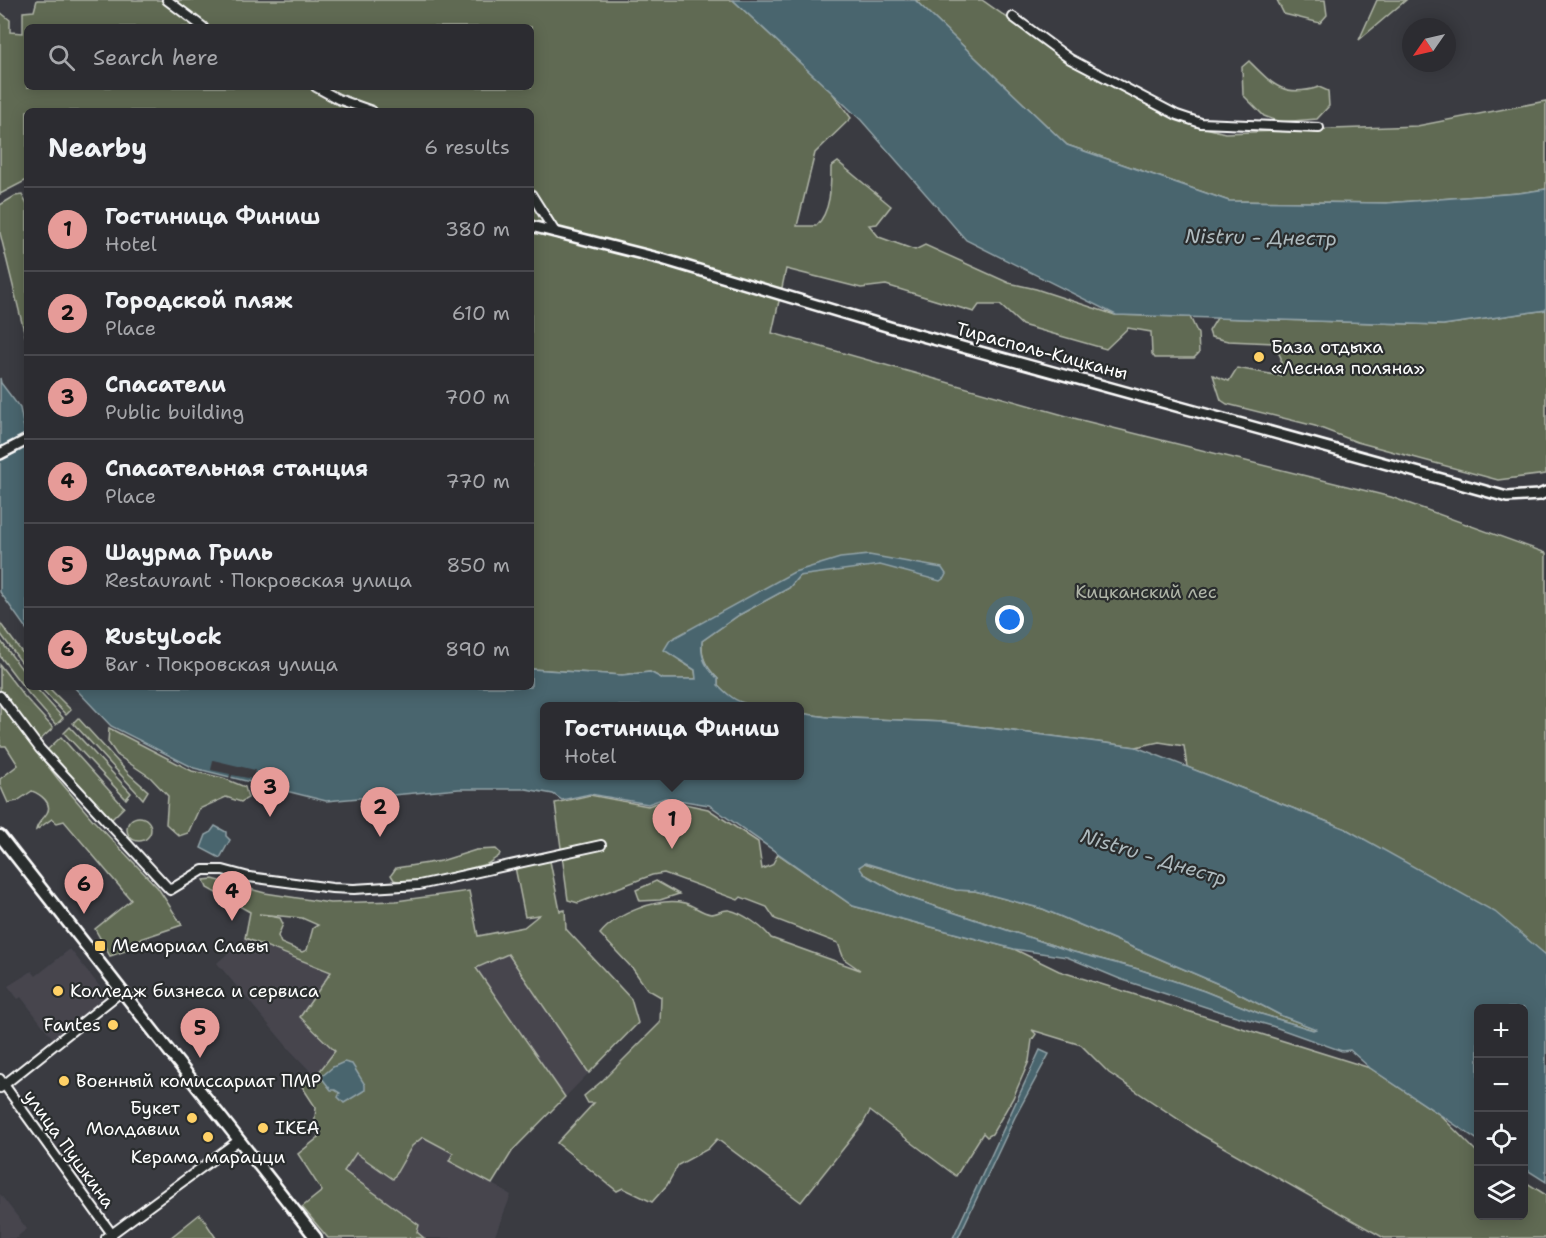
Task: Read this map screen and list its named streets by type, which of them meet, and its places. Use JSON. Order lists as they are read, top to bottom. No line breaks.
{"streets":{"street":["Тирасполь-Кицканы","улица Пушкина"]},"water":["Nistru - Днестр"],"parks":["Кицканский лес"],"places":{"other":["База отдыха «Лесная поляна»","Колледж бизнеса и сервиса","Fantes","Военный комиссариат ПМР","Букет Молдавии","IKEA","Керама марацци"],"transit":["Мемориал Славы"]},"north":"bottom left","page":{"search":"Search here","heading":["Nearby","6 results"],"list":[{"mark":"1","name":"Гостиница Финиш","note":"Hotel","value":"380 m"},{"mark":"2","name":"Городской пляж","note":"Place","value":"610 m"},{"mark":"3","name":"Спасатели","note":"Public building","value":"700 m"},{"mark":"4","name":"Спасательная станция","note":"Place","value":"770 m"},{"mark":"5","name":"Шаурма Гриль","note":"Restaurant · Покровская улица","value":"850 m"},{"mark":"6","name":"RustyLock","note":"Bar · Покровская улица","value":"890 m"}],"popup":["Гостиница Финиш","Hotel"],"pins":["3","2","1","6","4","5"],"map_buttons":["+","−"]}}
